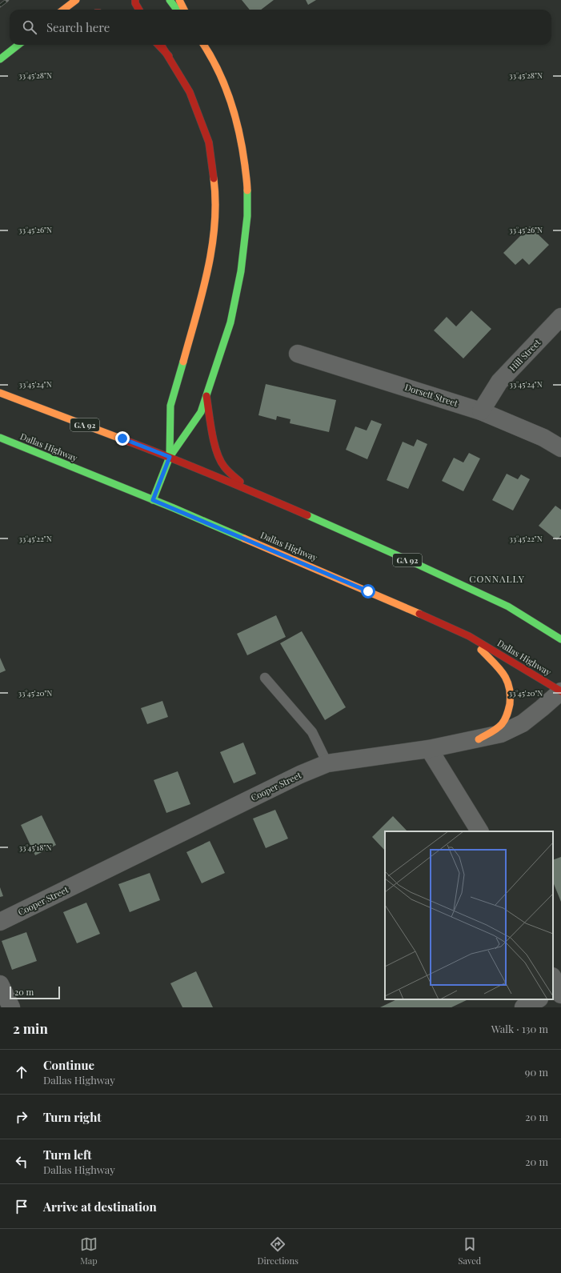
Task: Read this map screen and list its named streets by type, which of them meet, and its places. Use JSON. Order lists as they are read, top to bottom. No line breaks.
{"streets":{"main road":["GA 92","Dallas Highway"],"street":["Hill Street","Dorsett Street","Cooper Street"]},"crossings":[["Hill Street","Dorsett Street"],["Dallas Highway","Cooper Street"]],"districts":["CONNALLY"],"scale_bar":"20 m","page":{"search":"Search here","scale":"20 m","heading":["2 min","Walk · 130 m"],"list":[["Continue","Dallas Highway","90 m"],["Turn right","20 m"],["Turn left","Dallas Highway","20 m"],"Arrive at destination"],"nav":["Map","Directions","Saved"]},"coordinates":["33°45'28\"N","33°45'26\"N","33°45'24\"N","33°45'22\"N","33°45'20\"N","33°45'18\"N"]}
